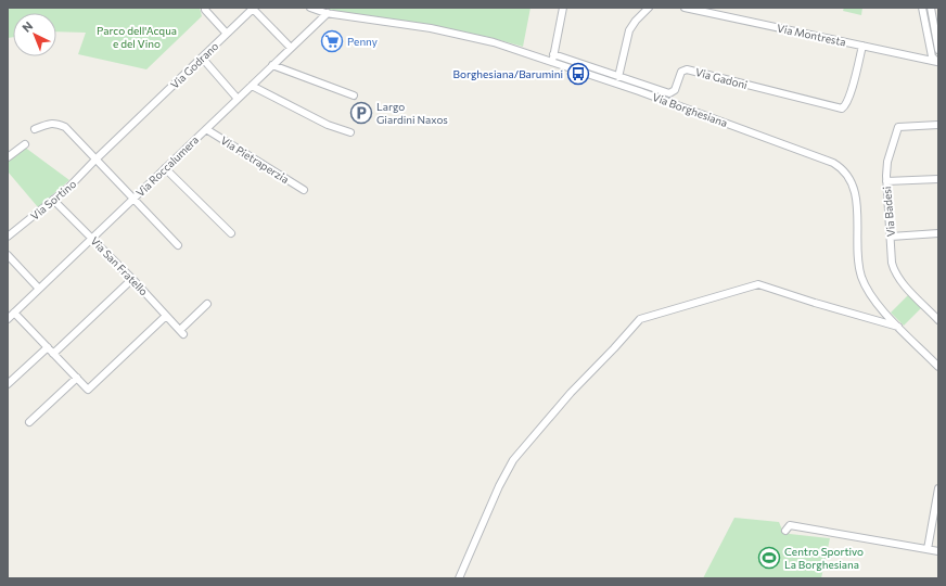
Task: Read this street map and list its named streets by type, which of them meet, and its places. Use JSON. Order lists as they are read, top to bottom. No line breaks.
{"streets":{"street":["Via Montresta","Via Godrano","Via Gadoni","Via Borghesiana","Via Pietraperzia","Via Roccalumera","Via Sortino","Via Badesi","Via San Fratello"]},"crossings":[["Via Montresta","Via Gadoni"],["Via Godrano","Via Roccalumera"],["Via Godrano","Via Sortino"],["Via Gadoni","Via Borghesiana"],["Via Borghesiana","Via Roccalumera"],["Via Pietraperzia","Via Roccalumera"],["Via Roccalumera","Via San Fratello"],["Via Sortino","Via San Fratello"]],"parks":["Parco dell'Acqua e del Vino"],"places":{"supermarket":["Penny"],"bus stop":["Borghesiana/Barumini"],"parking":["Largo Giardini Naxos"],"sports":["Centro Sportivo La Borghesiana"]},"north":"top left"}
